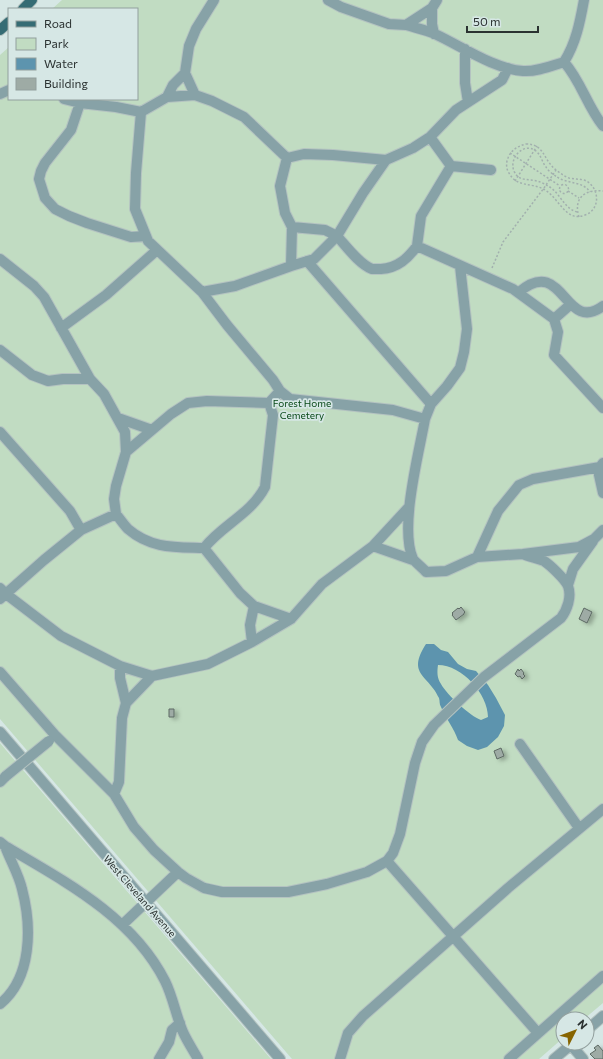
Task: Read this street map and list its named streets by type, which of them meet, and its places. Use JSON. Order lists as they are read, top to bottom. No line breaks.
{"streets":{"street":["West Cleveland Avenue"]},"parks":["Forest Home Cemetery"],"legend":["Road","Park","Water","Building"],"scale_bar":"50 m","north":"top right"}
